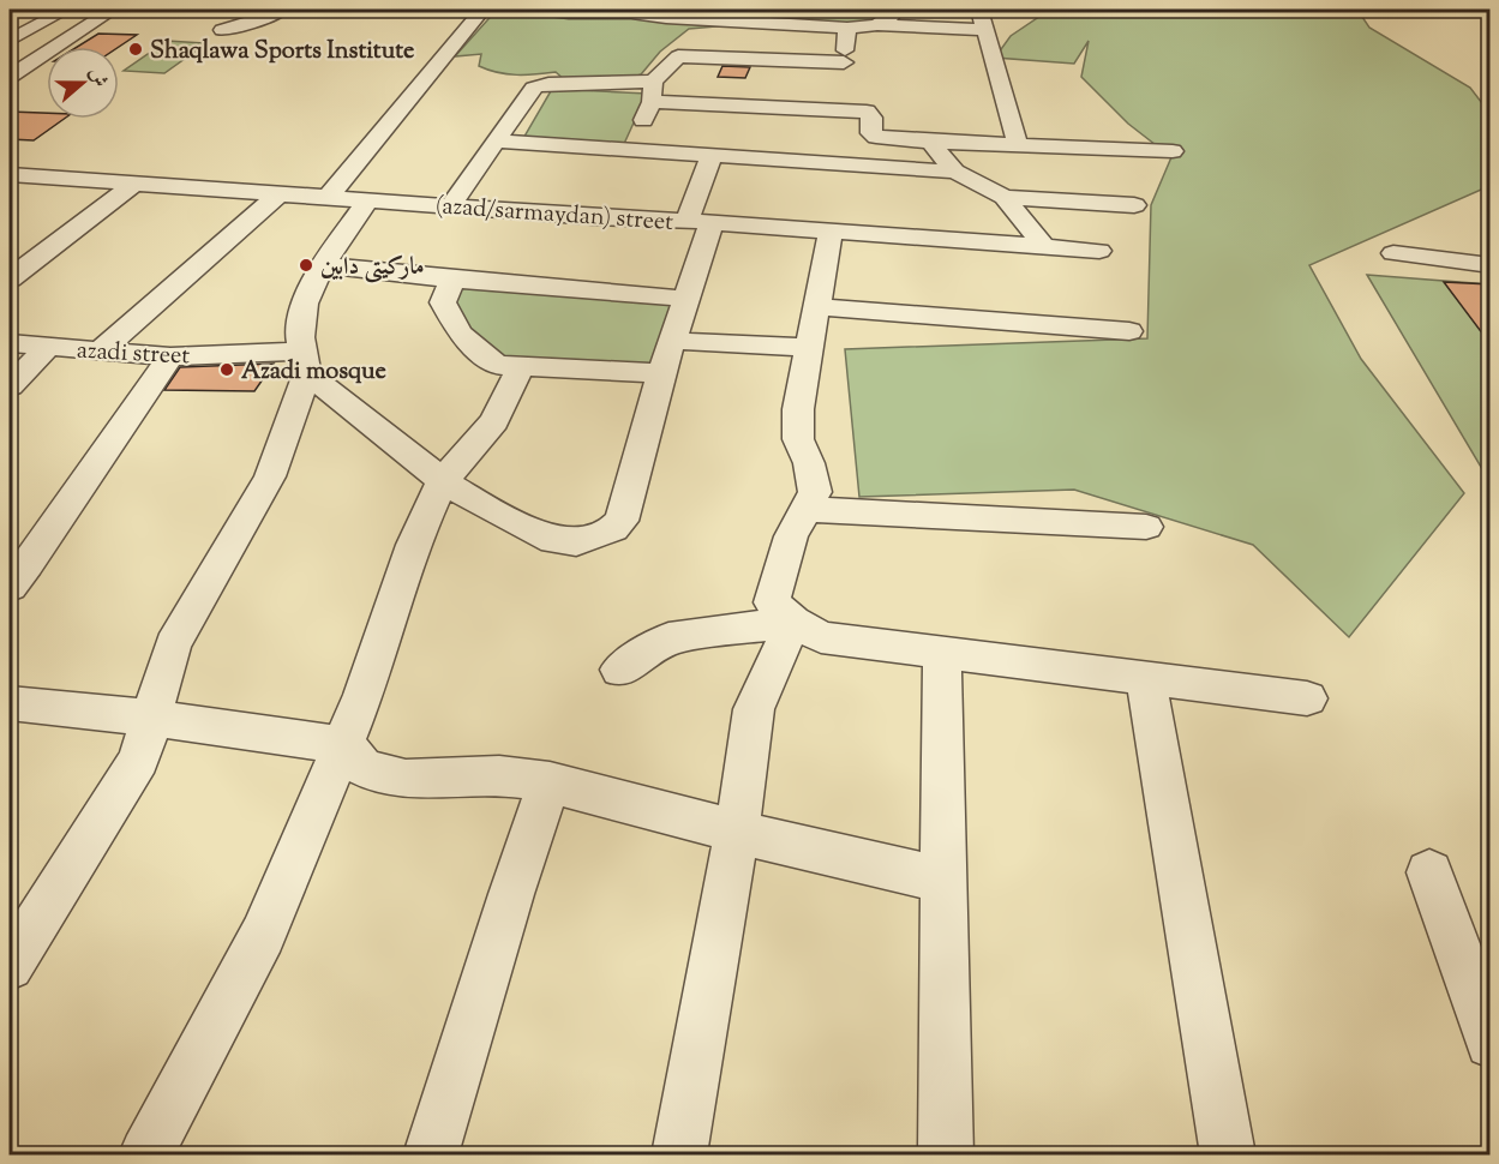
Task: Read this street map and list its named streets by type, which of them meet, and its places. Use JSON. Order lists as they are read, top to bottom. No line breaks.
{"streets":{"street":["(azad/sarmaydan) street","azadi street"]},"places":["Shaqlawa Sports Institute","ماركيتى دابين","Azadi mosque"],"north":"right"}
